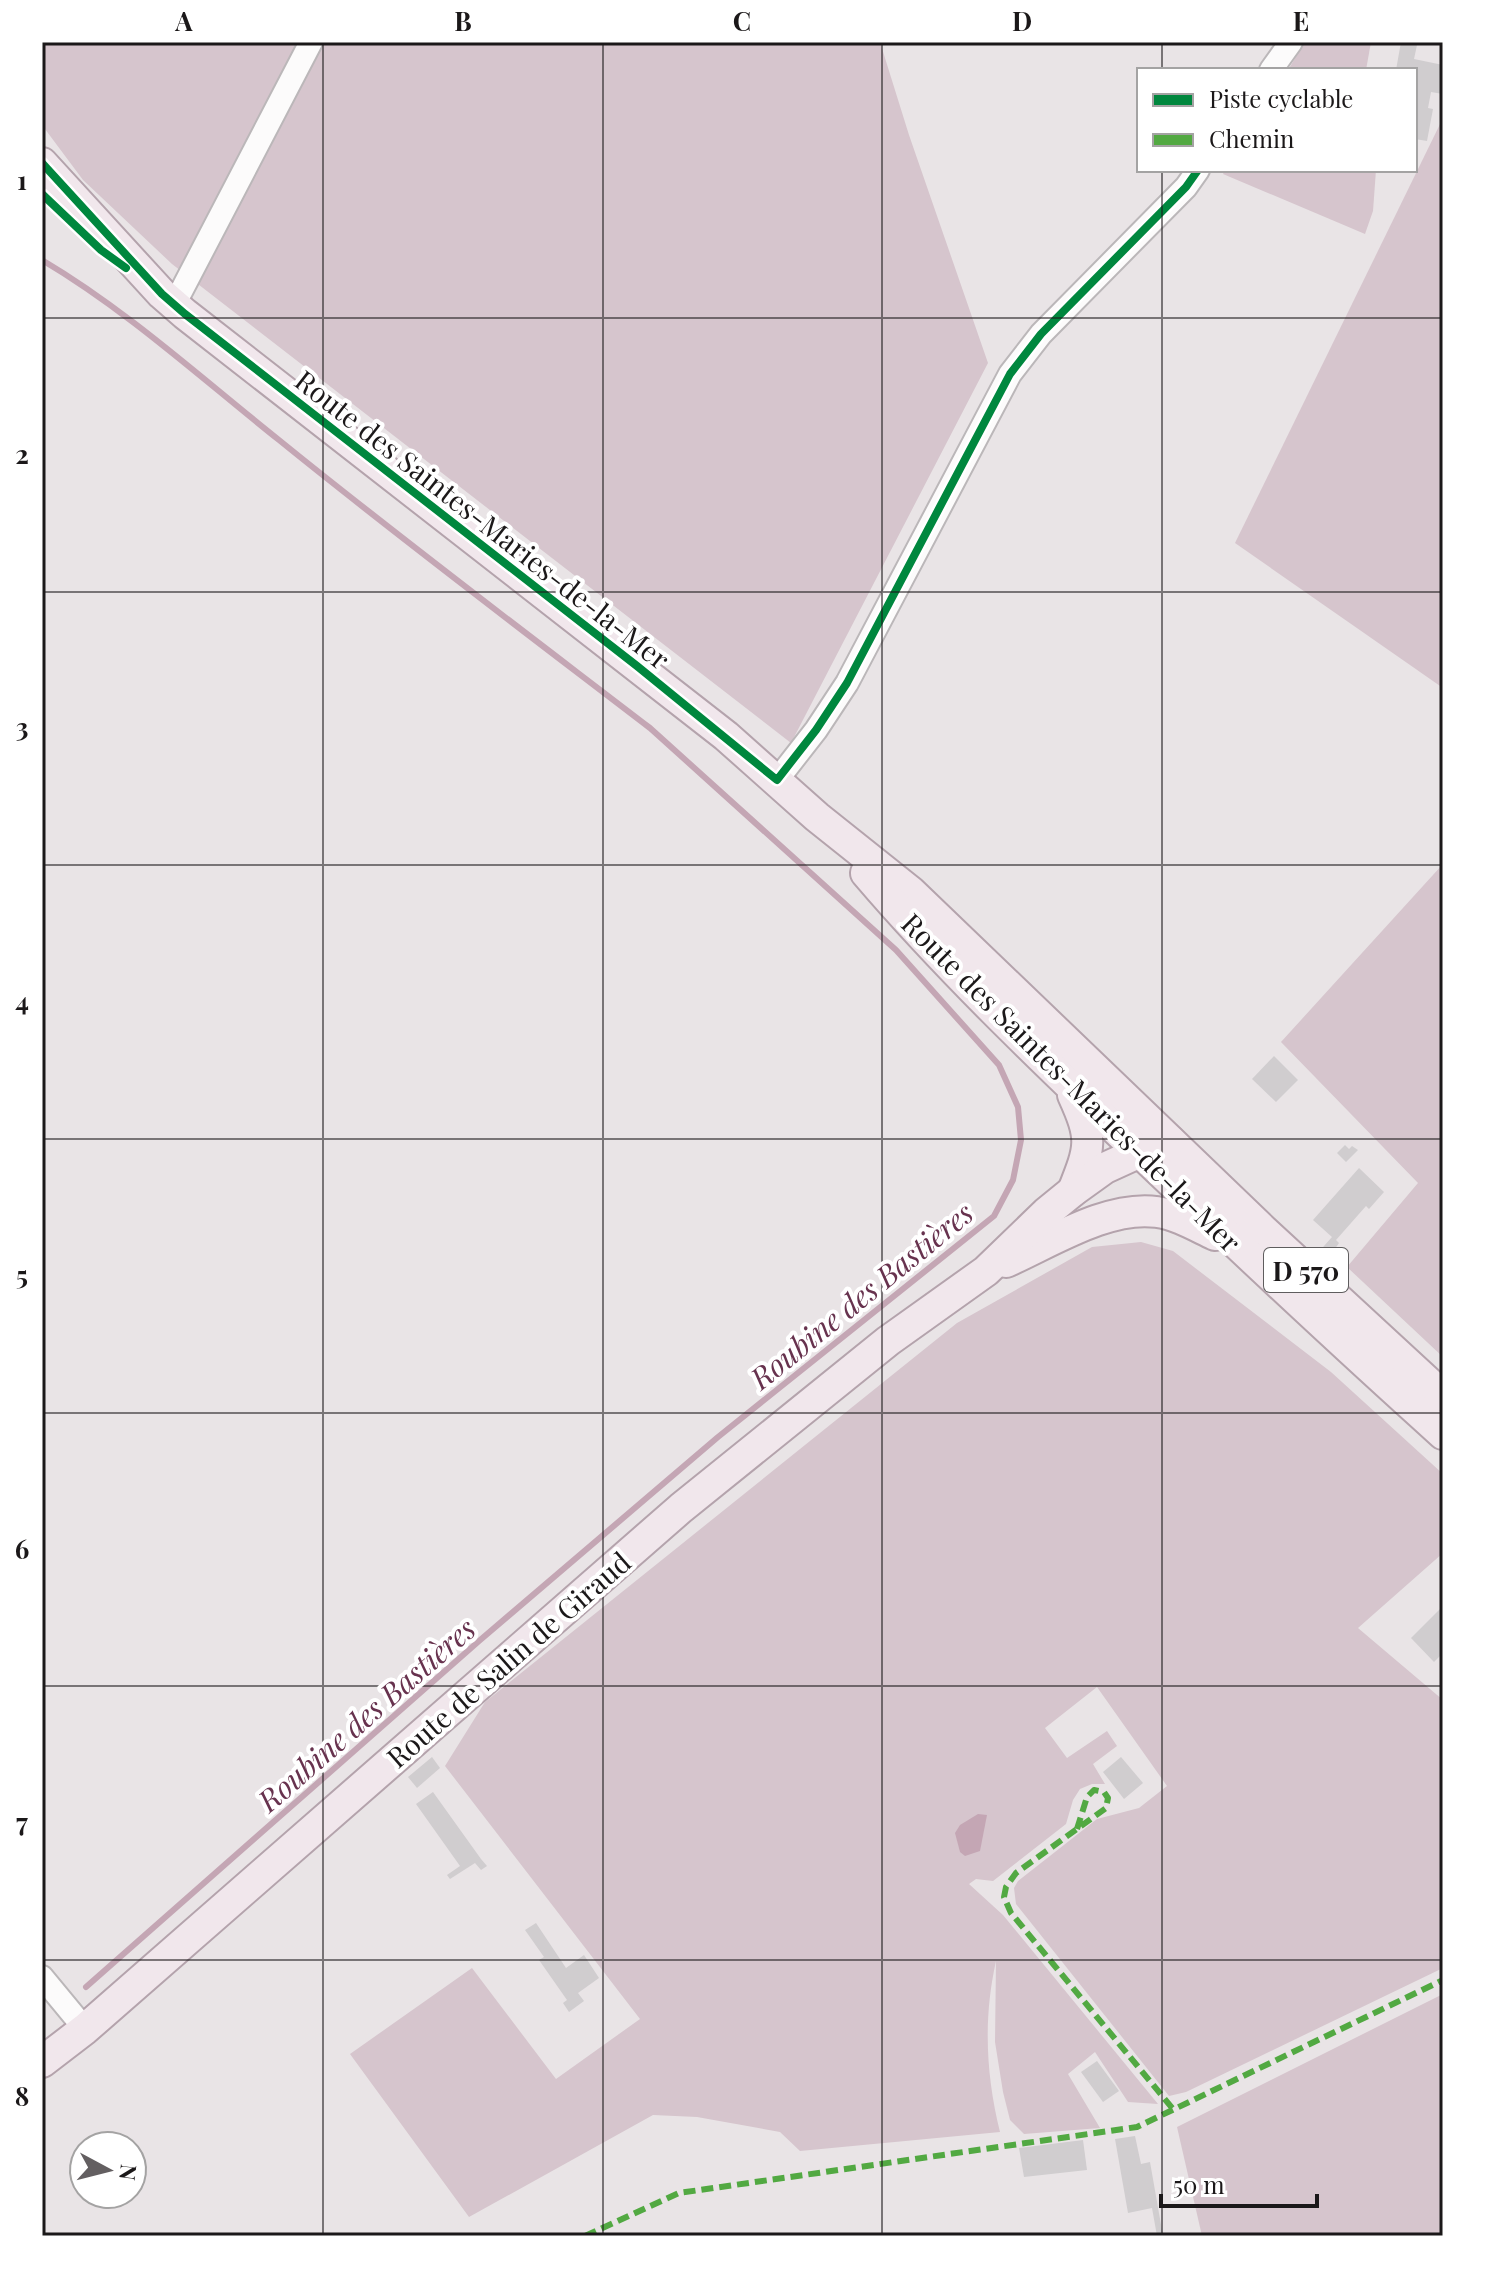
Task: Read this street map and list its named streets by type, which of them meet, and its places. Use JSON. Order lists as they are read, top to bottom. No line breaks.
{"streets":{"main road":["Route des Saintes-Maries-de-la-Mer","D 570","Route de Salin de Giraud"]},"crossings":[["Route des Saintes-Maries-de-la-Mer","Route de Salin de Giraud"]],"water":["Roubine des Bastières"],"legend":["Piste cyclable","Chemin"],"scale_bar":"50 m","north":"right","grid":{"columns":["A","B","C","D","E"],"rows":["1","2","3","4","5","6","7","8"]}}
